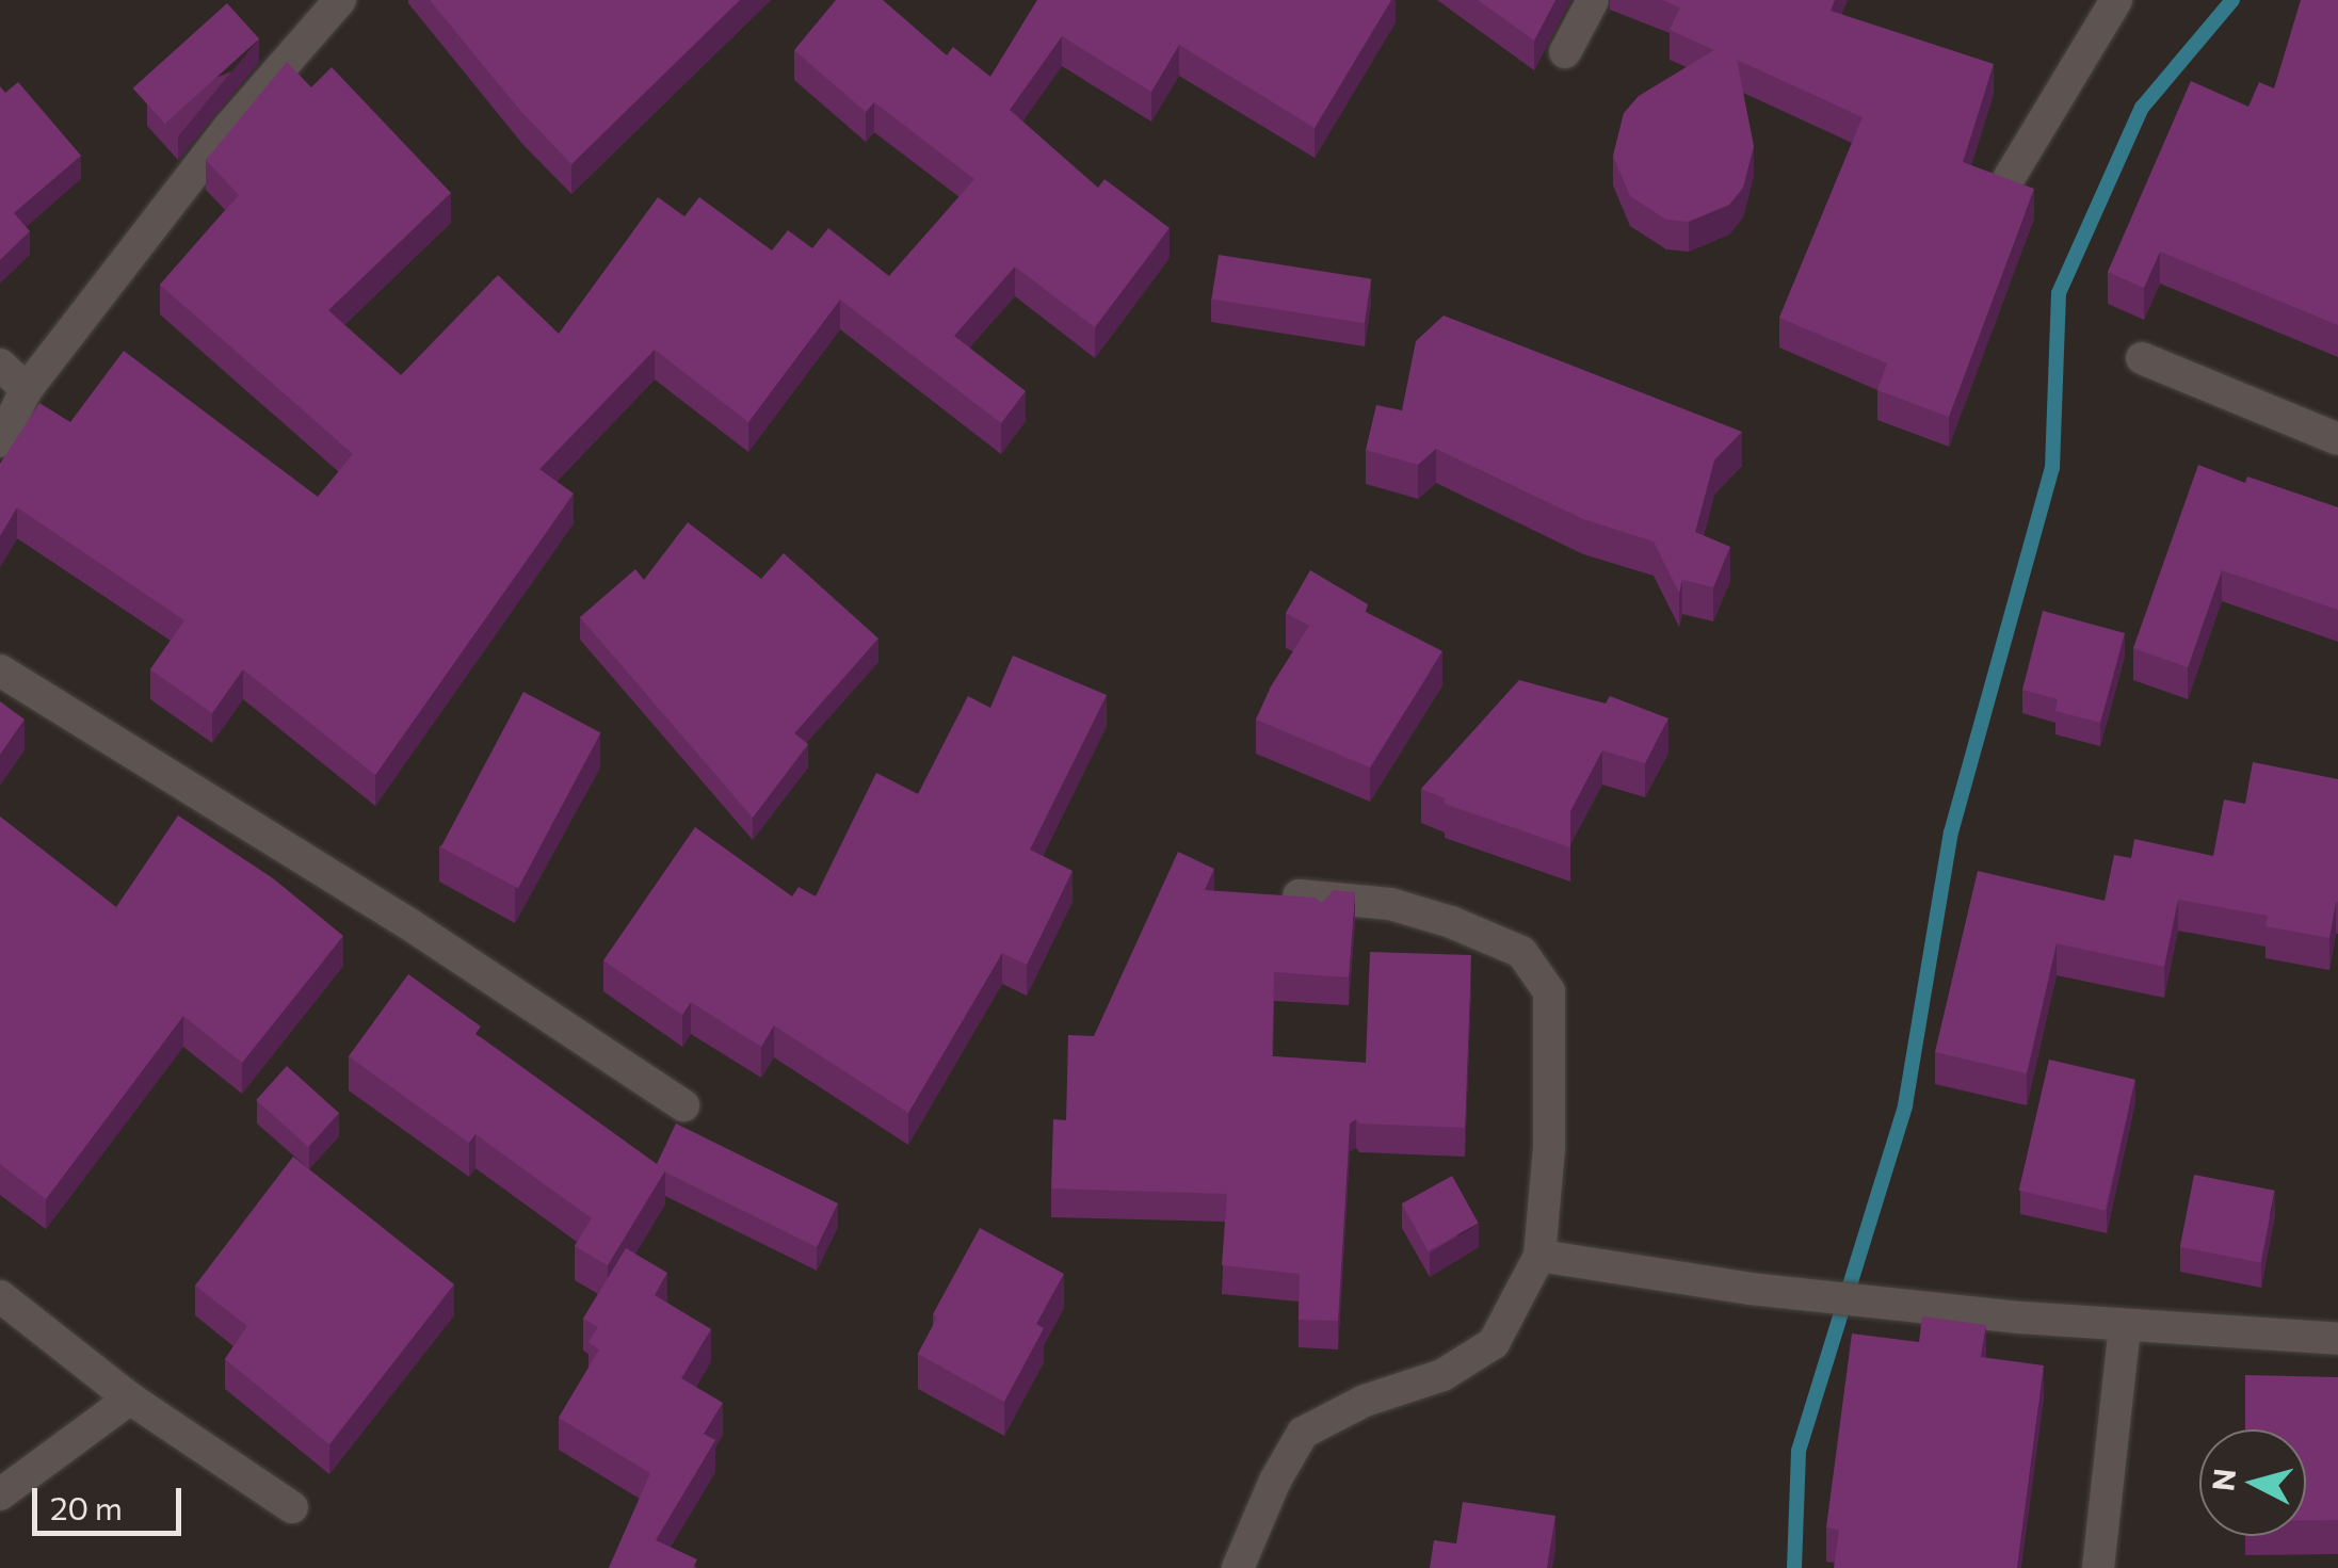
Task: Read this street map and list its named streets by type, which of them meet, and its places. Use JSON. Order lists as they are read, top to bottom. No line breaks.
{"scale_bar":"20 m","north":"left"}
